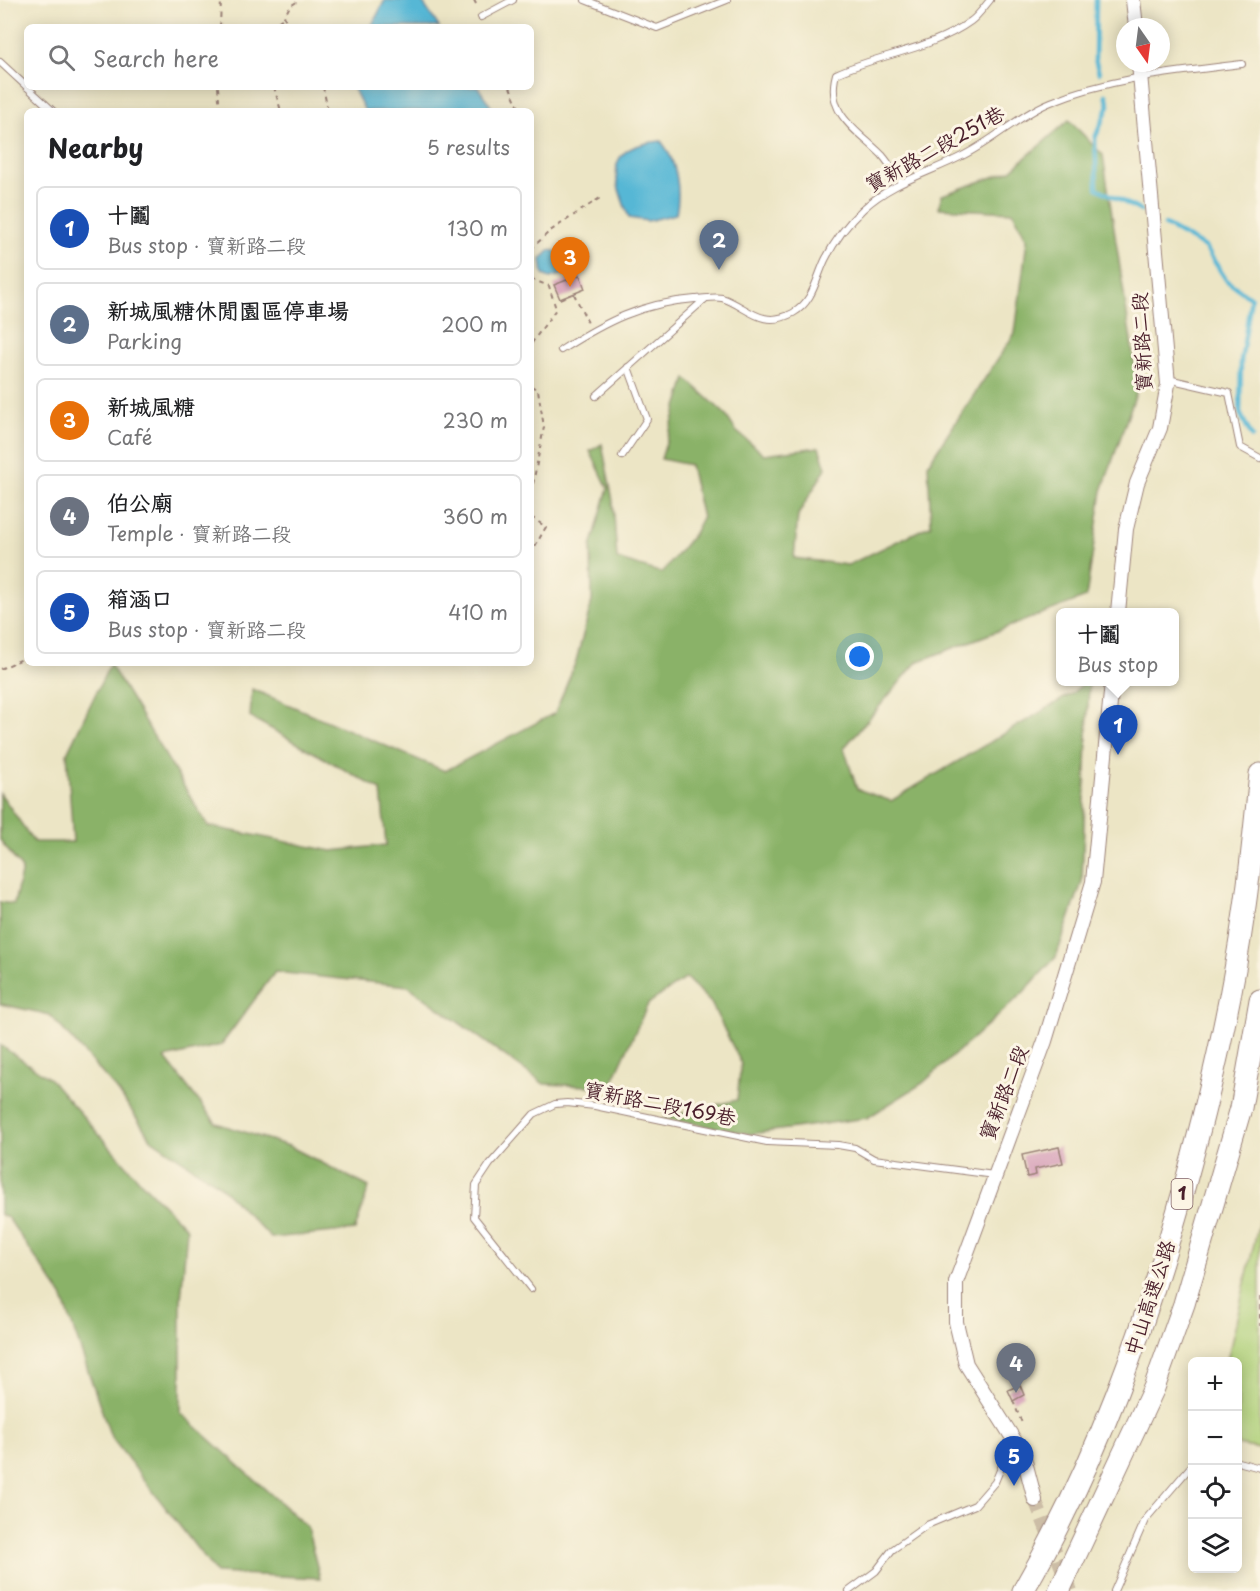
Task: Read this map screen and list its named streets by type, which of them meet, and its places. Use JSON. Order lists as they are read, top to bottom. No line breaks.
{"streets":{"highway":["1","中山高速公路"],"street":["寶新路二段"],"lane":["寶新路二段251巷","寶新路二段169巷"]},"crossings":[["寶新路二段","寶新路二段169巷"]],"north":"bottom","page":{"search":"Search here","heading":["Nearby","5 results"],"list":[{"mark":"1","name":"十鬮","note":"Bus stop · 寶新路二段","value":"130 m"},{"mark":"2","name":"新城風糖休閒園區停車場","note":"Parking","value":"200 m"},{"mark":"3","name":"新城風糖","note":"Café","value":"230 m"},{"mark":"4","name":"伯公廟","note":"Temple · 寶新路二段","value":"360 m"},{"mark":"5","name":"箱涵口","note":"Bus stop · 寶新路二段","value":"410 m"}],"pins":["2","3","1","4","5"],"popup":["十鬮","Bus stop"],"map_buttons":["+","−"]}}
